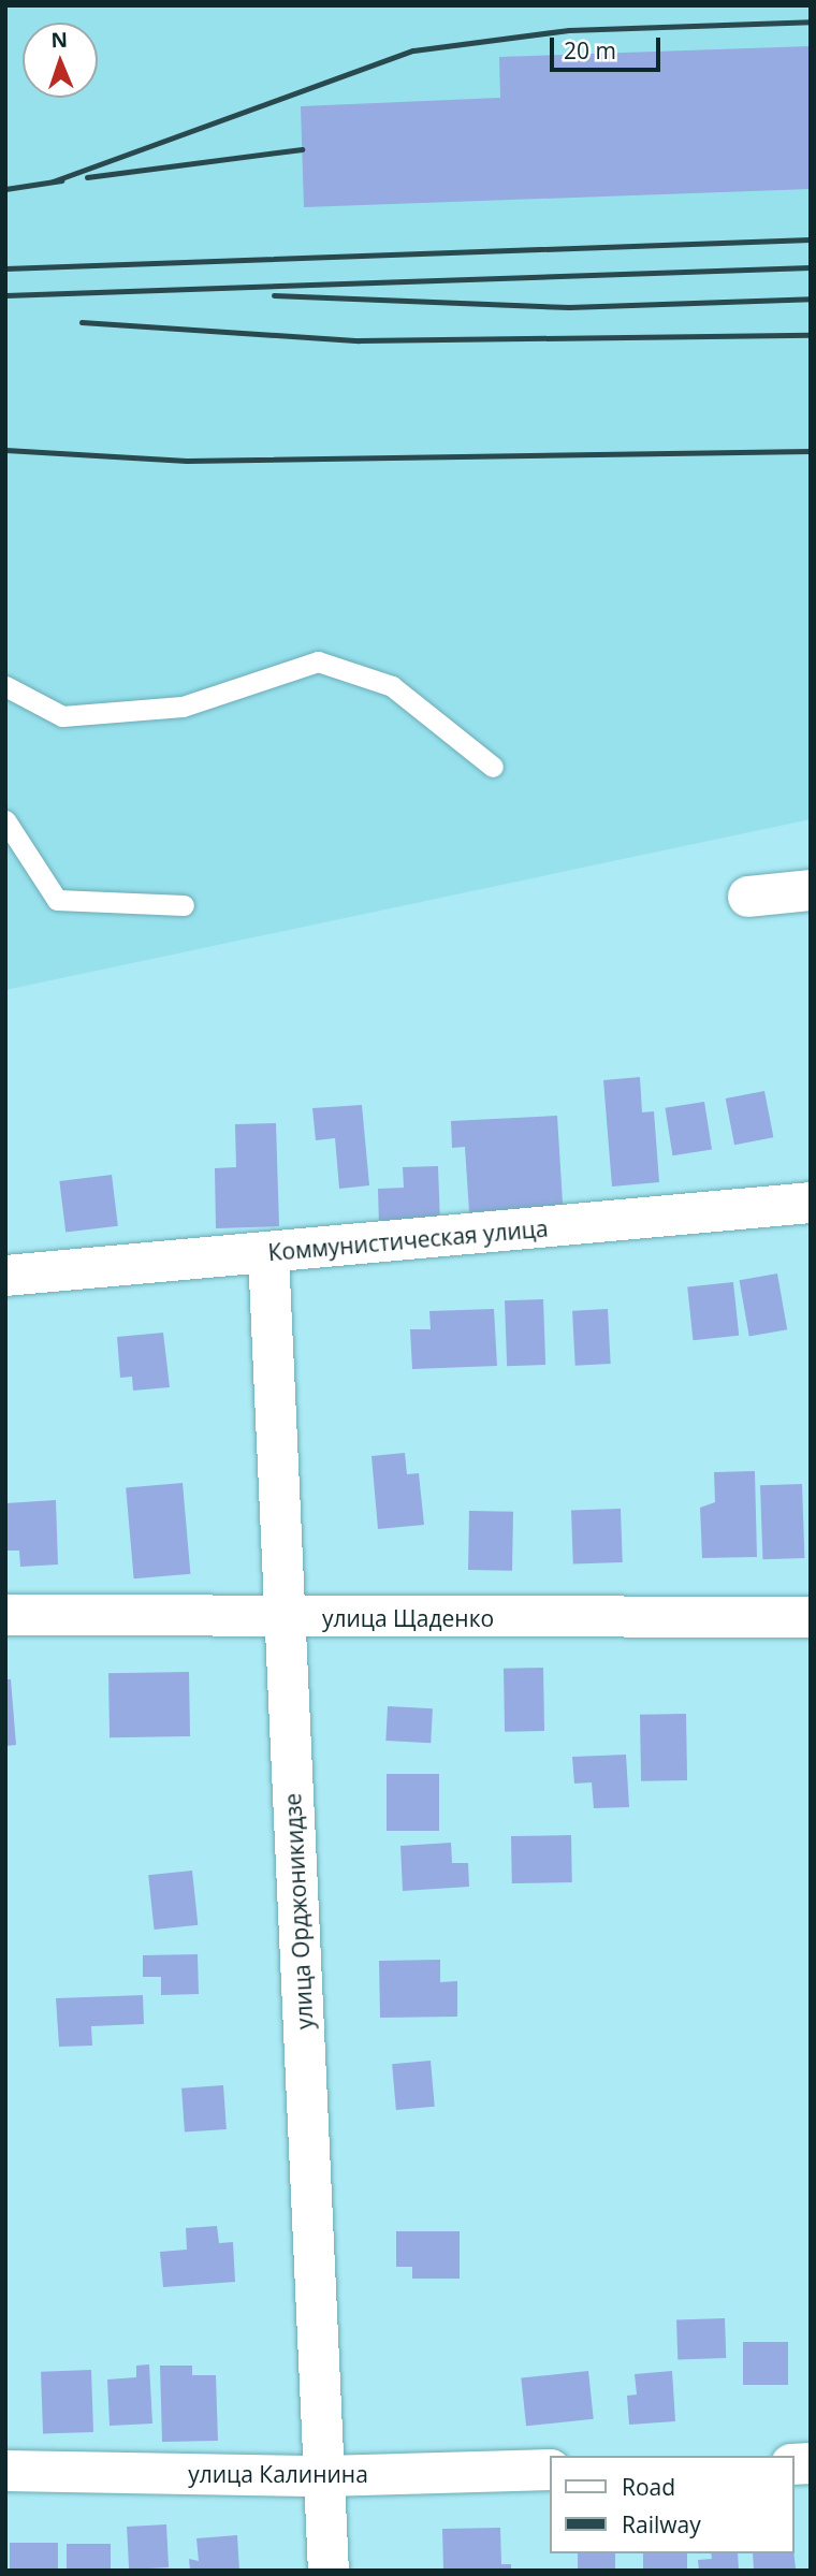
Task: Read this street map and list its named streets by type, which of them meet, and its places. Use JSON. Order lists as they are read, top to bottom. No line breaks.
{"streets":{"street":["Коммунистическая улица","улица Щаденко","улица Орджоникидзе","улица Калинина"]},"crossings":[["Коммунистическая улица","улица Орджоникидзе"],["улица Щаденко","улица Орджоникидзе"],["улица Орджоникидзе","улица Калинина"]],"legend":["Road","Railway"],"scale_bar":"20 m","north":"top"}
